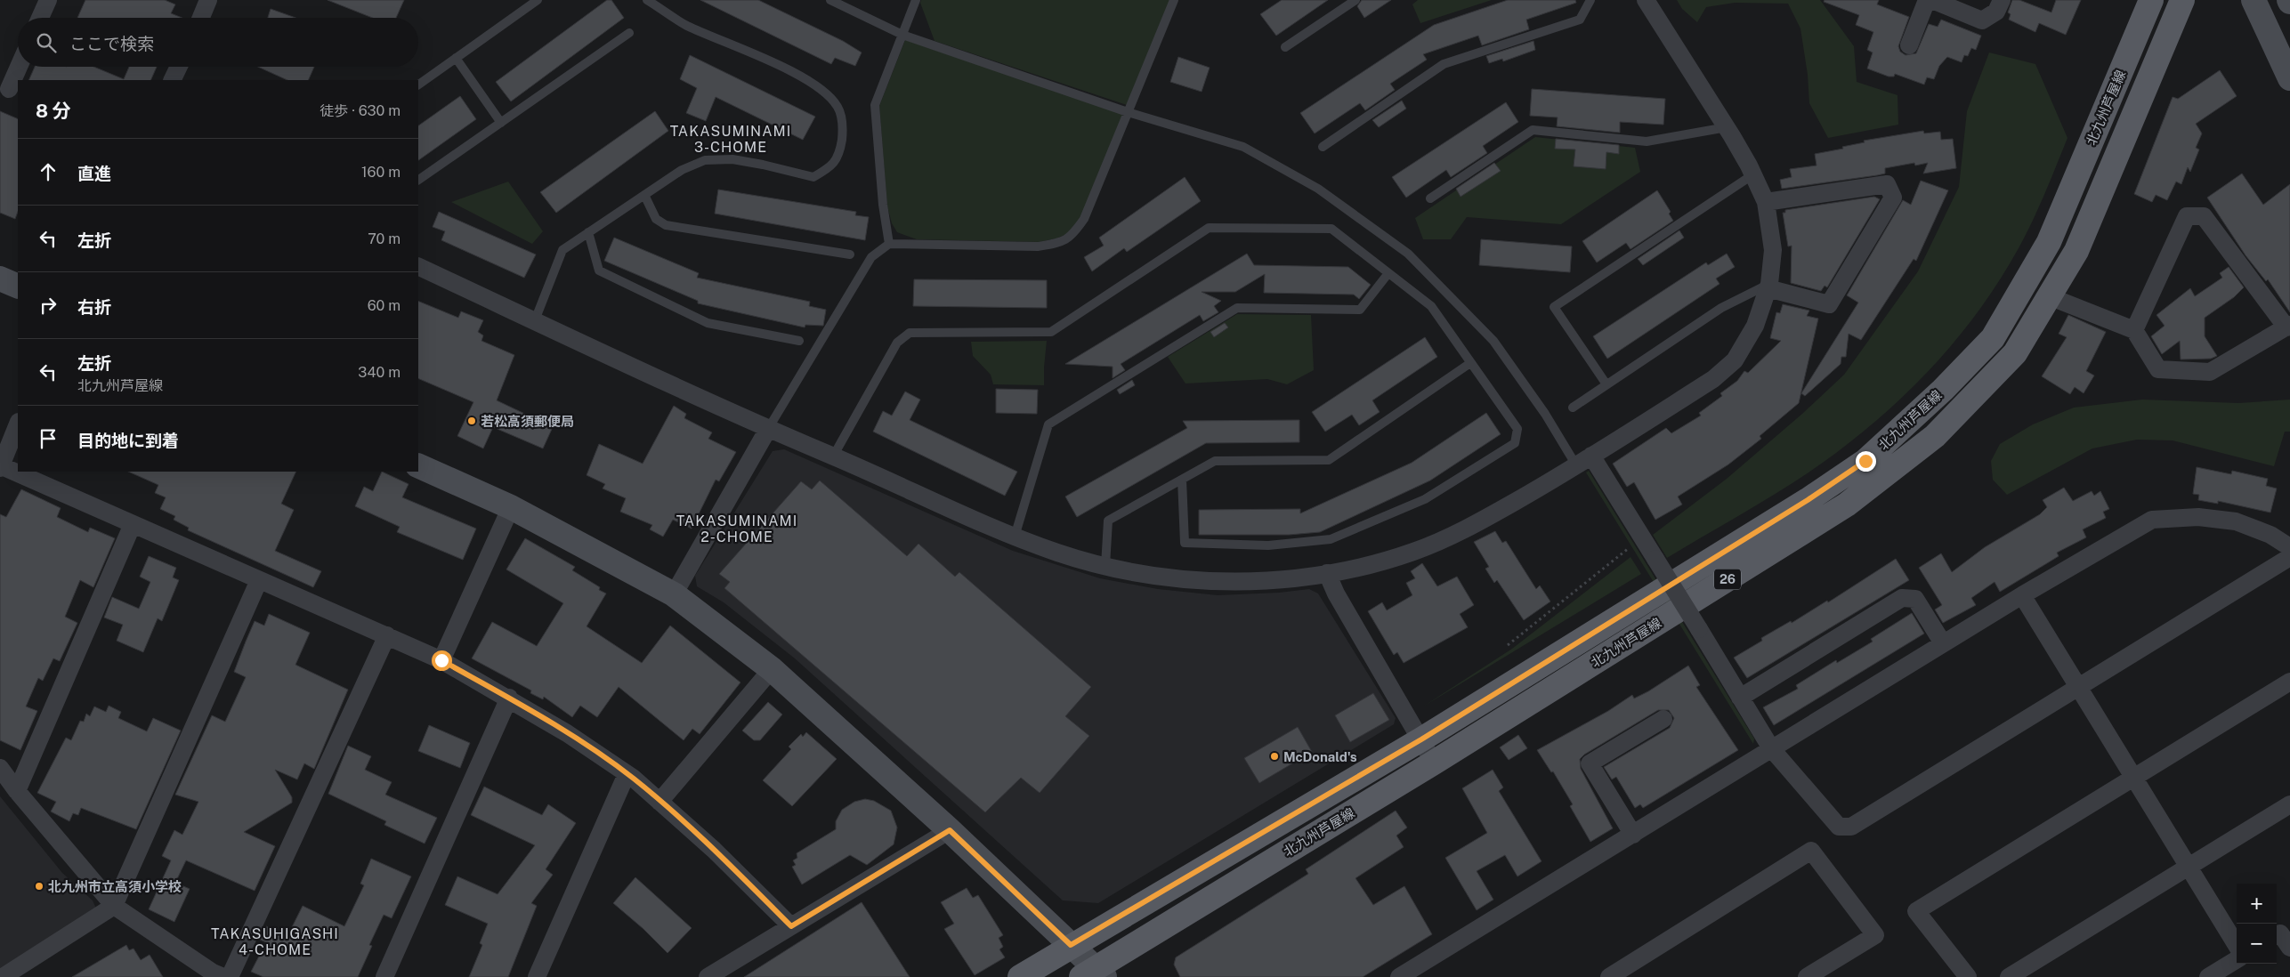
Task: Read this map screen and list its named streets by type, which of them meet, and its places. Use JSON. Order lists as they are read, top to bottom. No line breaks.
{"streets":{"main road":["北九州芦屋線","26"]},"districts":["TAKASUMINAMI 3-CHOME","TAKASUMINAMI 2-CHOME","TAKASUHIGASHI 4-CHOME"],"places":["若松高須郵便局","McDonald's","北九州市立高須小学校"],"page":{"search":"ここで検索","heading":["8 分","徒歩 · 630 m"],"list":[["直進","160 m"],["左折","70 m"],["右折","60 m"],["左折","北九州芦屋線","340 m"],"目的地に到着"],"map_buttons":["+","−"]}}
